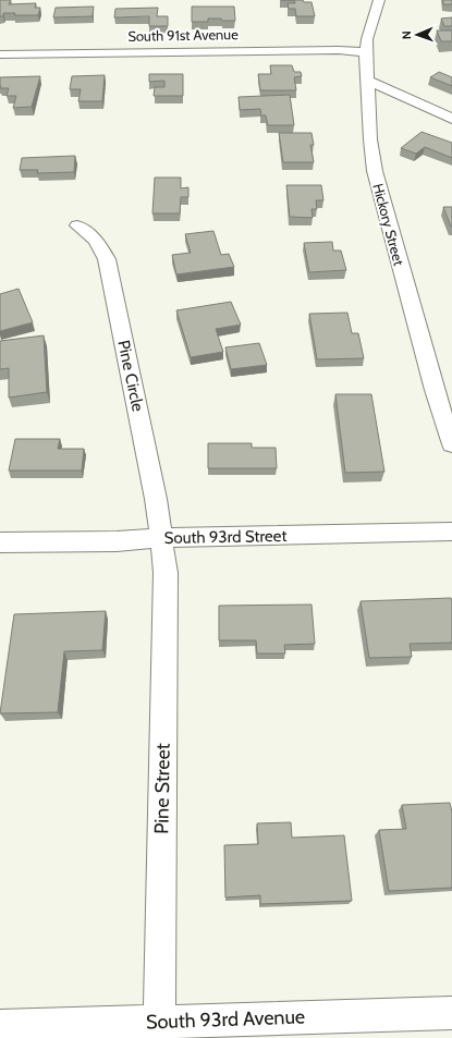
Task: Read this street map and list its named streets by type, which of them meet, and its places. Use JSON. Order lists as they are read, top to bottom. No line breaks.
{"streets":{"street":["South 91st Avenue","Hickory Street","Pine Circle","South 93rd Street","Pine Street","South 93rd Avenue"]},"crossings":[["South 91st Avenue","Hickory Street"],["Pine Circle","South 93rd Street"],["Pine Circle","Pine Street"],["South 93rd Street","Pine Street"],["Pine Street","South 93rd Avenue"]],"north":"left"}
